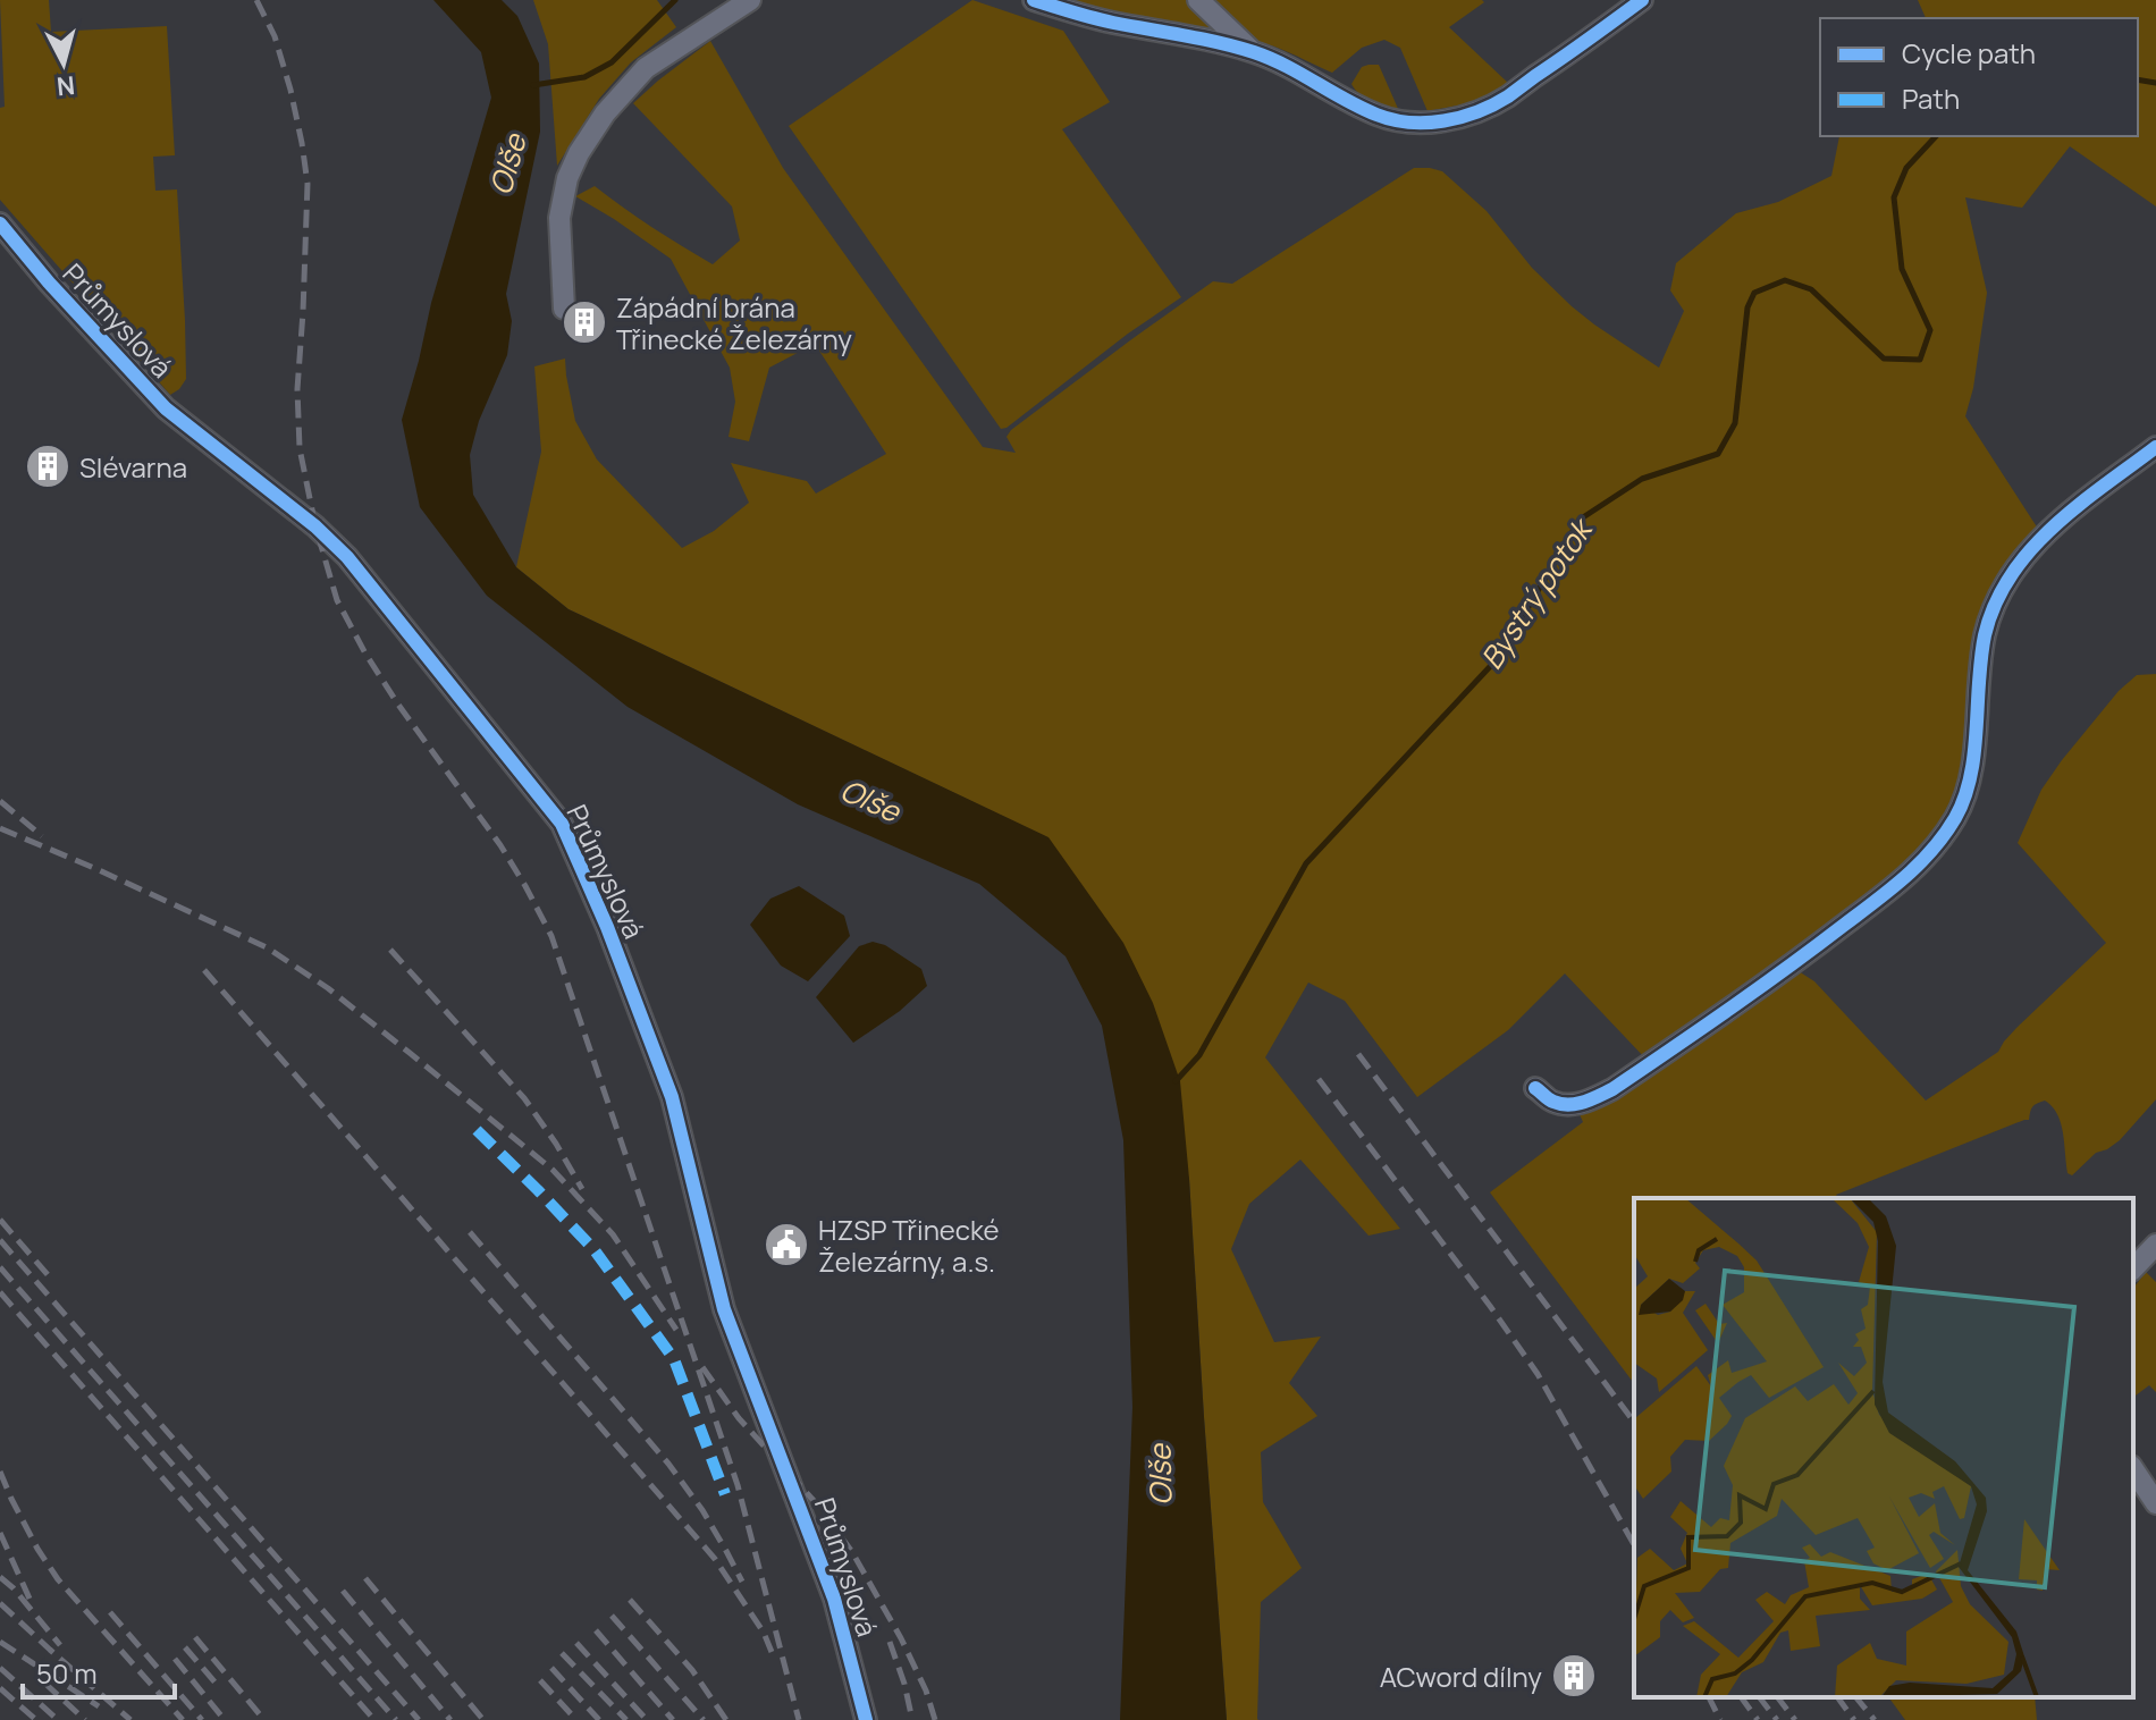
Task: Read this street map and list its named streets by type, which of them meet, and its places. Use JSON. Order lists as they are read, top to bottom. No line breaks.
{"streets":{"street":["Průmyslová"]},"water":["Olše","Bystrý potok"],"places":{"building":["Zápádní brána Třinecké Železárny","Slévarna","ACword dílny"],"public building":["HZSP Třinecké Železárny, a.s."]},"legend":["Cycle path","Path"],"scale_bar":"50 m","north":"bottom"}
